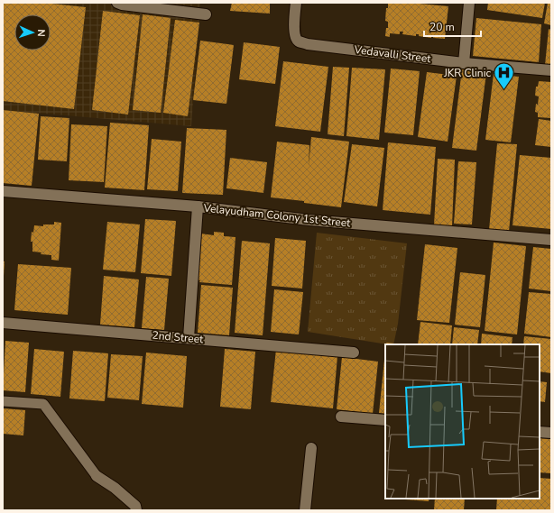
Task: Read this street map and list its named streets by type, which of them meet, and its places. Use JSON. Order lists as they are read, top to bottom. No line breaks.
{"streets":{"street":["Vedavalli Street","Velayudham Colony 1st Street","2nd Street"]},"places":{"hospital":["JKR Clinic"]},"scale_bar":"20 m","north":"right"}
